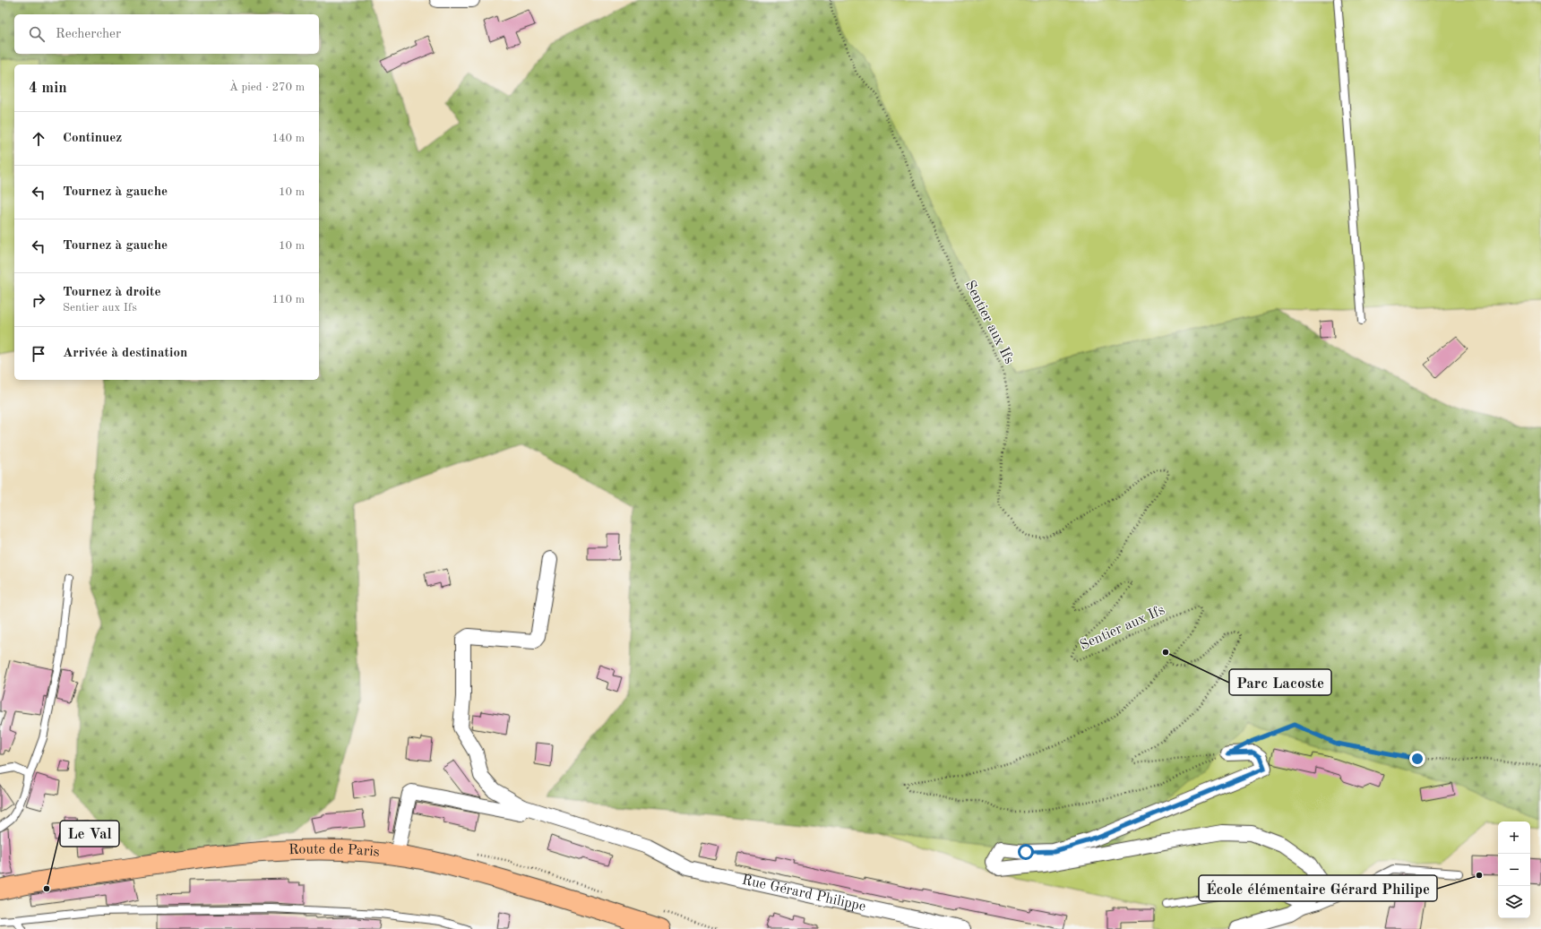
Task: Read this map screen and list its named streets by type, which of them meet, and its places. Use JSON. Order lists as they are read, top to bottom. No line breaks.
{"streets":{"main road":["Route de Paris"],"street":["Rue Gérard Philippe"],"path":["Sentier aux Ifs"]},"places":["Parc Lacoste","École élémentaire Gérard Philipe","Le Val"],"page":{"search":"Rechercher","heading":["4 min","À pied · 270 m"],"list":[["Continuez","140 m"],["Tournez à gauche","10 m"],["Tournez à gauche","10 m"],["Tournez à droite","Sentier aux Ifs","110 m"],"Arrivée à destination"],"map_buttons":["+","−"]}}
